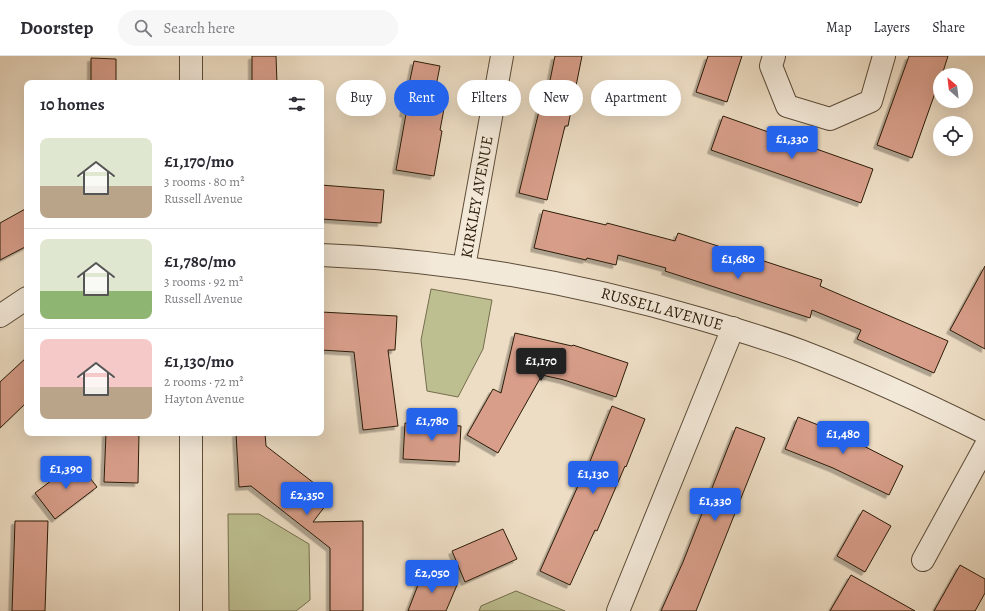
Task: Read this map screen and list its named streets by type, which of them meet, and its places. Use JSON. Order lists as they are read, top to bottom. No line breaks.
{"streets":{"street":["KIRKLEY AVENUE","RUSSELL AVENUE"]},"crossings":[["KIRKLEY AVENUE","RUSSELL AVENUE"]],"north":"top left","page":{"header":"Doorstep","search":"Search here","nav":["Map","Layers","Share"],"chip":["Buy","Rent","Filters","New","Apartment"],"heading":"10 homes","price":["£1,330","£1,680","£1,170","£1,780","£1,480","£1,390","£1,130","£2,350","£1,330","£2,050"],"list":[{"name":"£1,170/mo","note":"3 rooms · 80 m² · Russell Avenue"},{"name":"£1,780/mo","note":"3 rooms · 92 m² · Russell Avenue"},{"name":"£1,130/mo","note":"2 rooms · 72 m² · Hayton Avenue"}]}}
